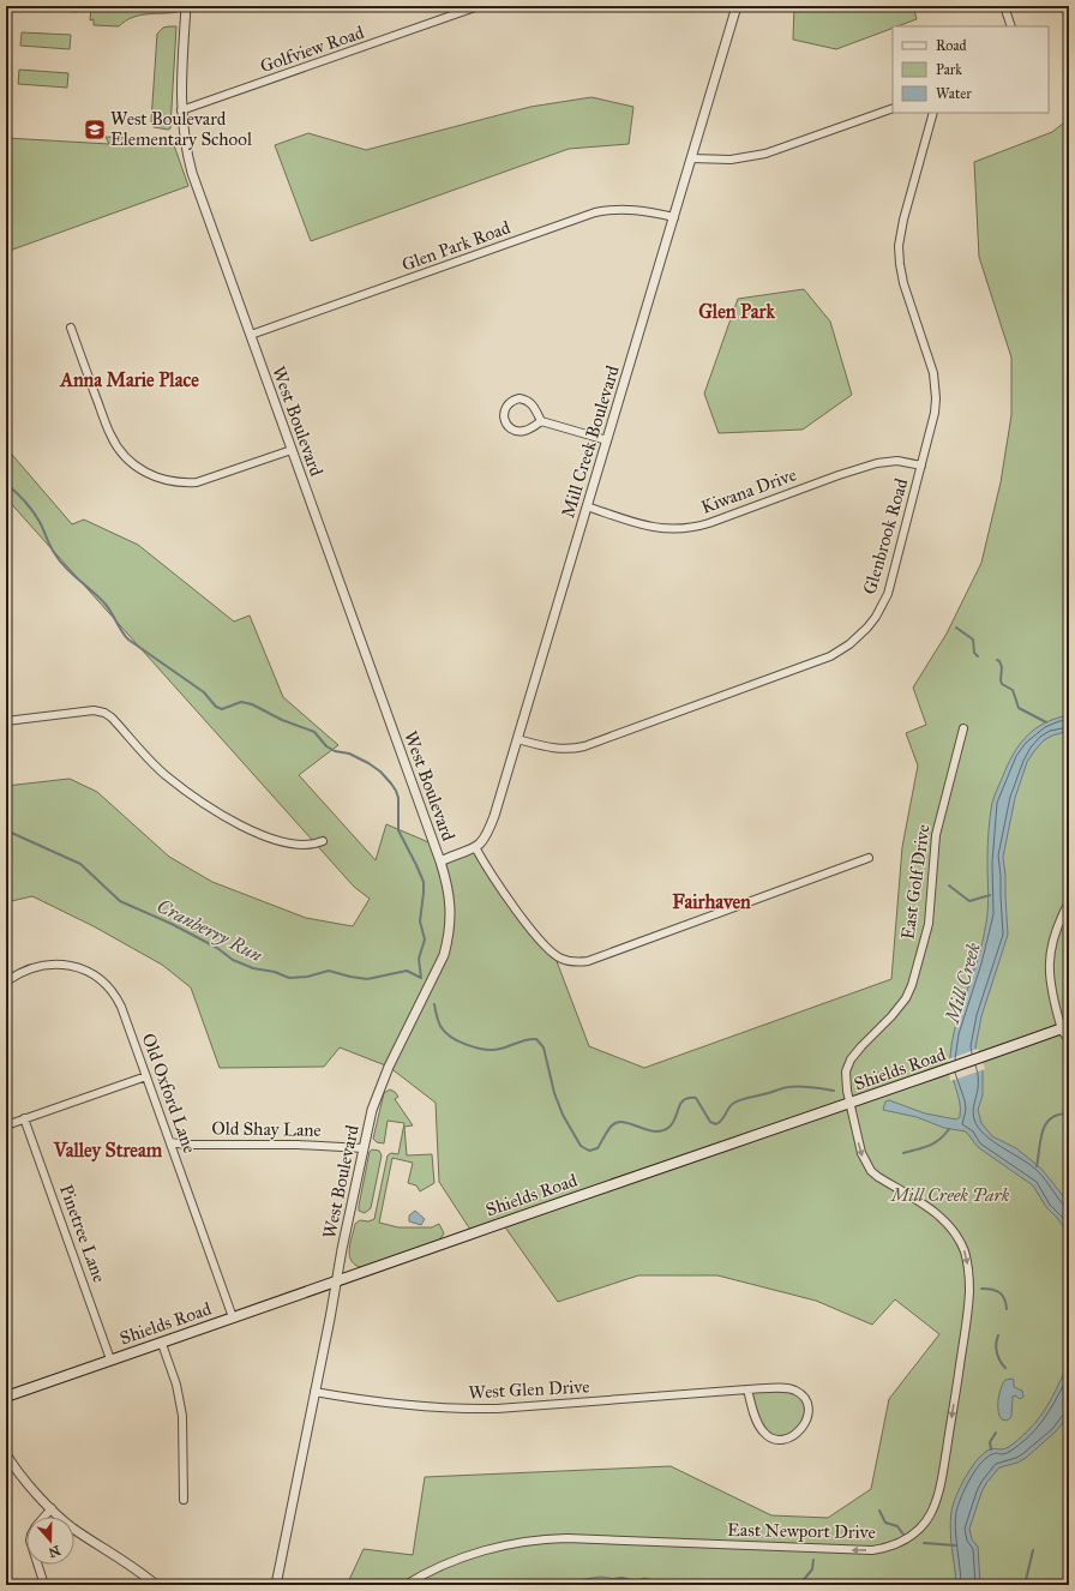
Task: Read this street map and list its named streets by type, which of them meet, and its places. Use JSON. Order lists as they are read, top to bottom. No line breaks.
{"streets":{"main road":["Shields Road"],"street":["Golfview Road","Glen Park Road","West Boulevard","Mill Creek Boulevard","Kiwana Drive","Glenbrook Road","East Golf Drive","Old Oxford Lane","Old Shay Lane","Pinetree Lane","West Glen Drive","East Newport Drive"]},"crossings":[["Golfview Road","West Boulevard"],["Glen Park Road","West Boulevard"],["Glen Park Road","Mill Creek Boulevard"],["West Boulevard","Shields Road"],["West Boulevard","Old Shay Lane"],["West Boulevard","West Glen Drive"],["Mill Creek Boulevard","Kiwana Drive"],["Mill Creek Boulevard","Glenbrook Road"],["Kiwana Drive","Glenbrook Road"],["East Golf Drive","Shields Road"],["East Golf Drive","East Newport Drive"],["Shields Road","Old Oxford Lane"],["Shields Road","Pinetree Lane"],["Shields Road","East Newport Drive"],["Old Oxford Lane","Old Shay Lane"]],"districts":["Glen Park","Anna Marie Place","Fairhaven","Valley Stream"],"water":["Cranberry Run","Mill Creek"],"parks":["Mill Creek Park"],"places":{"school or university":["West Boulevard Elementary School"]},"legend":["Road","Park","Water"],"north":"bottom"}
